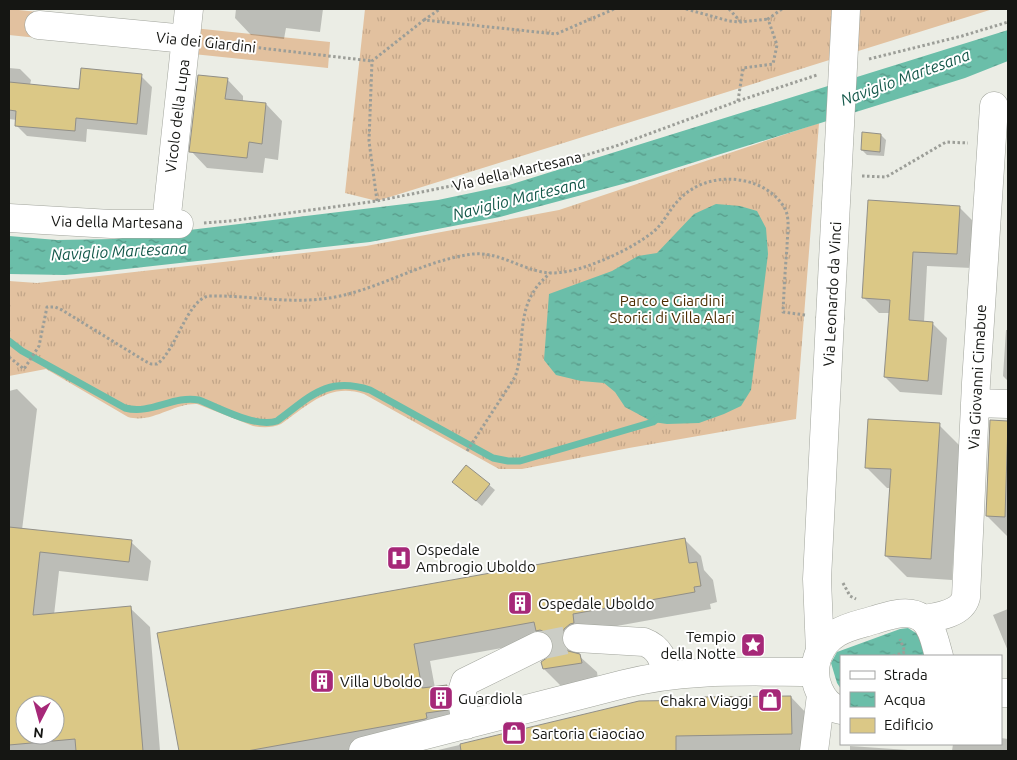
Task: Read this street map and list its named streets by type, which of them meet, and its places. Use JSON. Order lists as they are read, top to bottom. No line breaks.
{"streets":{"street":["Via dei Giardini","Vicolo della Lupa","Via della Martesana","Via Leonardo da Vinci","Via Giovanni Cimabue"]},"crossings":[["Via dei Giardini","Vicolo della Lupa"],["Vicolo della Lupa","Via della Martesana"]],"water":["Naviglio Martesana"],"parks":["Parco e Giardini Storici di Villa Alari"],"places":{"hospital":["Ospedale Ambrogio Uboldo"],"building":["Ospedale Uboldo","Villa Uboldo","Guardiola"],"place":["Tempio della Notte"],"shop":["Chakra Viaggi","Sartoria Ciaociao"]},"legend":["Strada","Acqua","Edificio"],"north":"bottom"}
